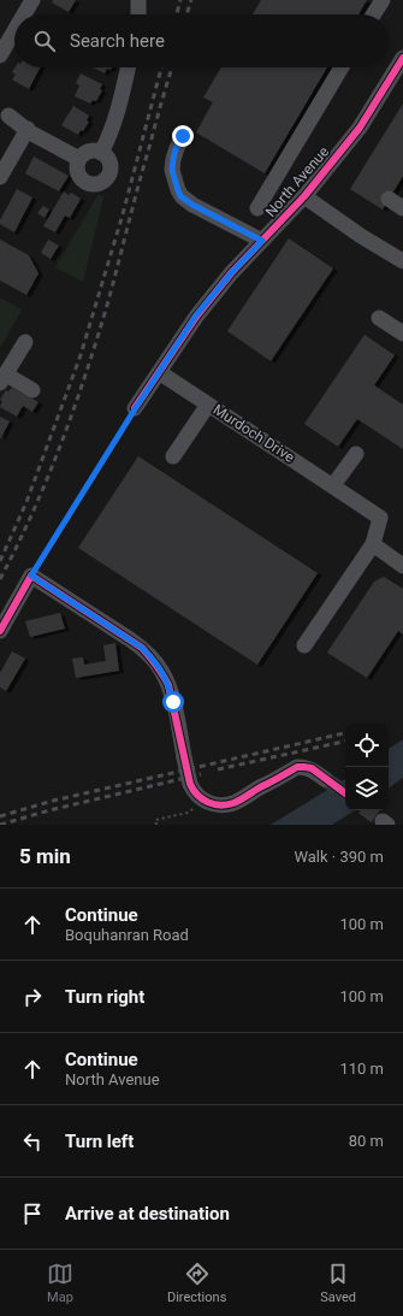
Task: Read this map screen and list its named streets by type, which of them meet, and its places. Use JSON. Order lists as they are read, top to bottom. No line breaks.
{"streets":{"street":["North Avenue","Murdoch Drive"]},"crossings":[["North Avenue","Murdoch Drive"]],"page":{"search":"Search here","heading":["5 min","Walk · 390 m"],"list":[["Continue","Boquhanran Road","100 m"],["Turn right","100 m"],["Continue","North Avenue","110 m"],["Turn left","80 m"],"Arrive at destination"],"nav":["Map","Directions","Saved"]}}
